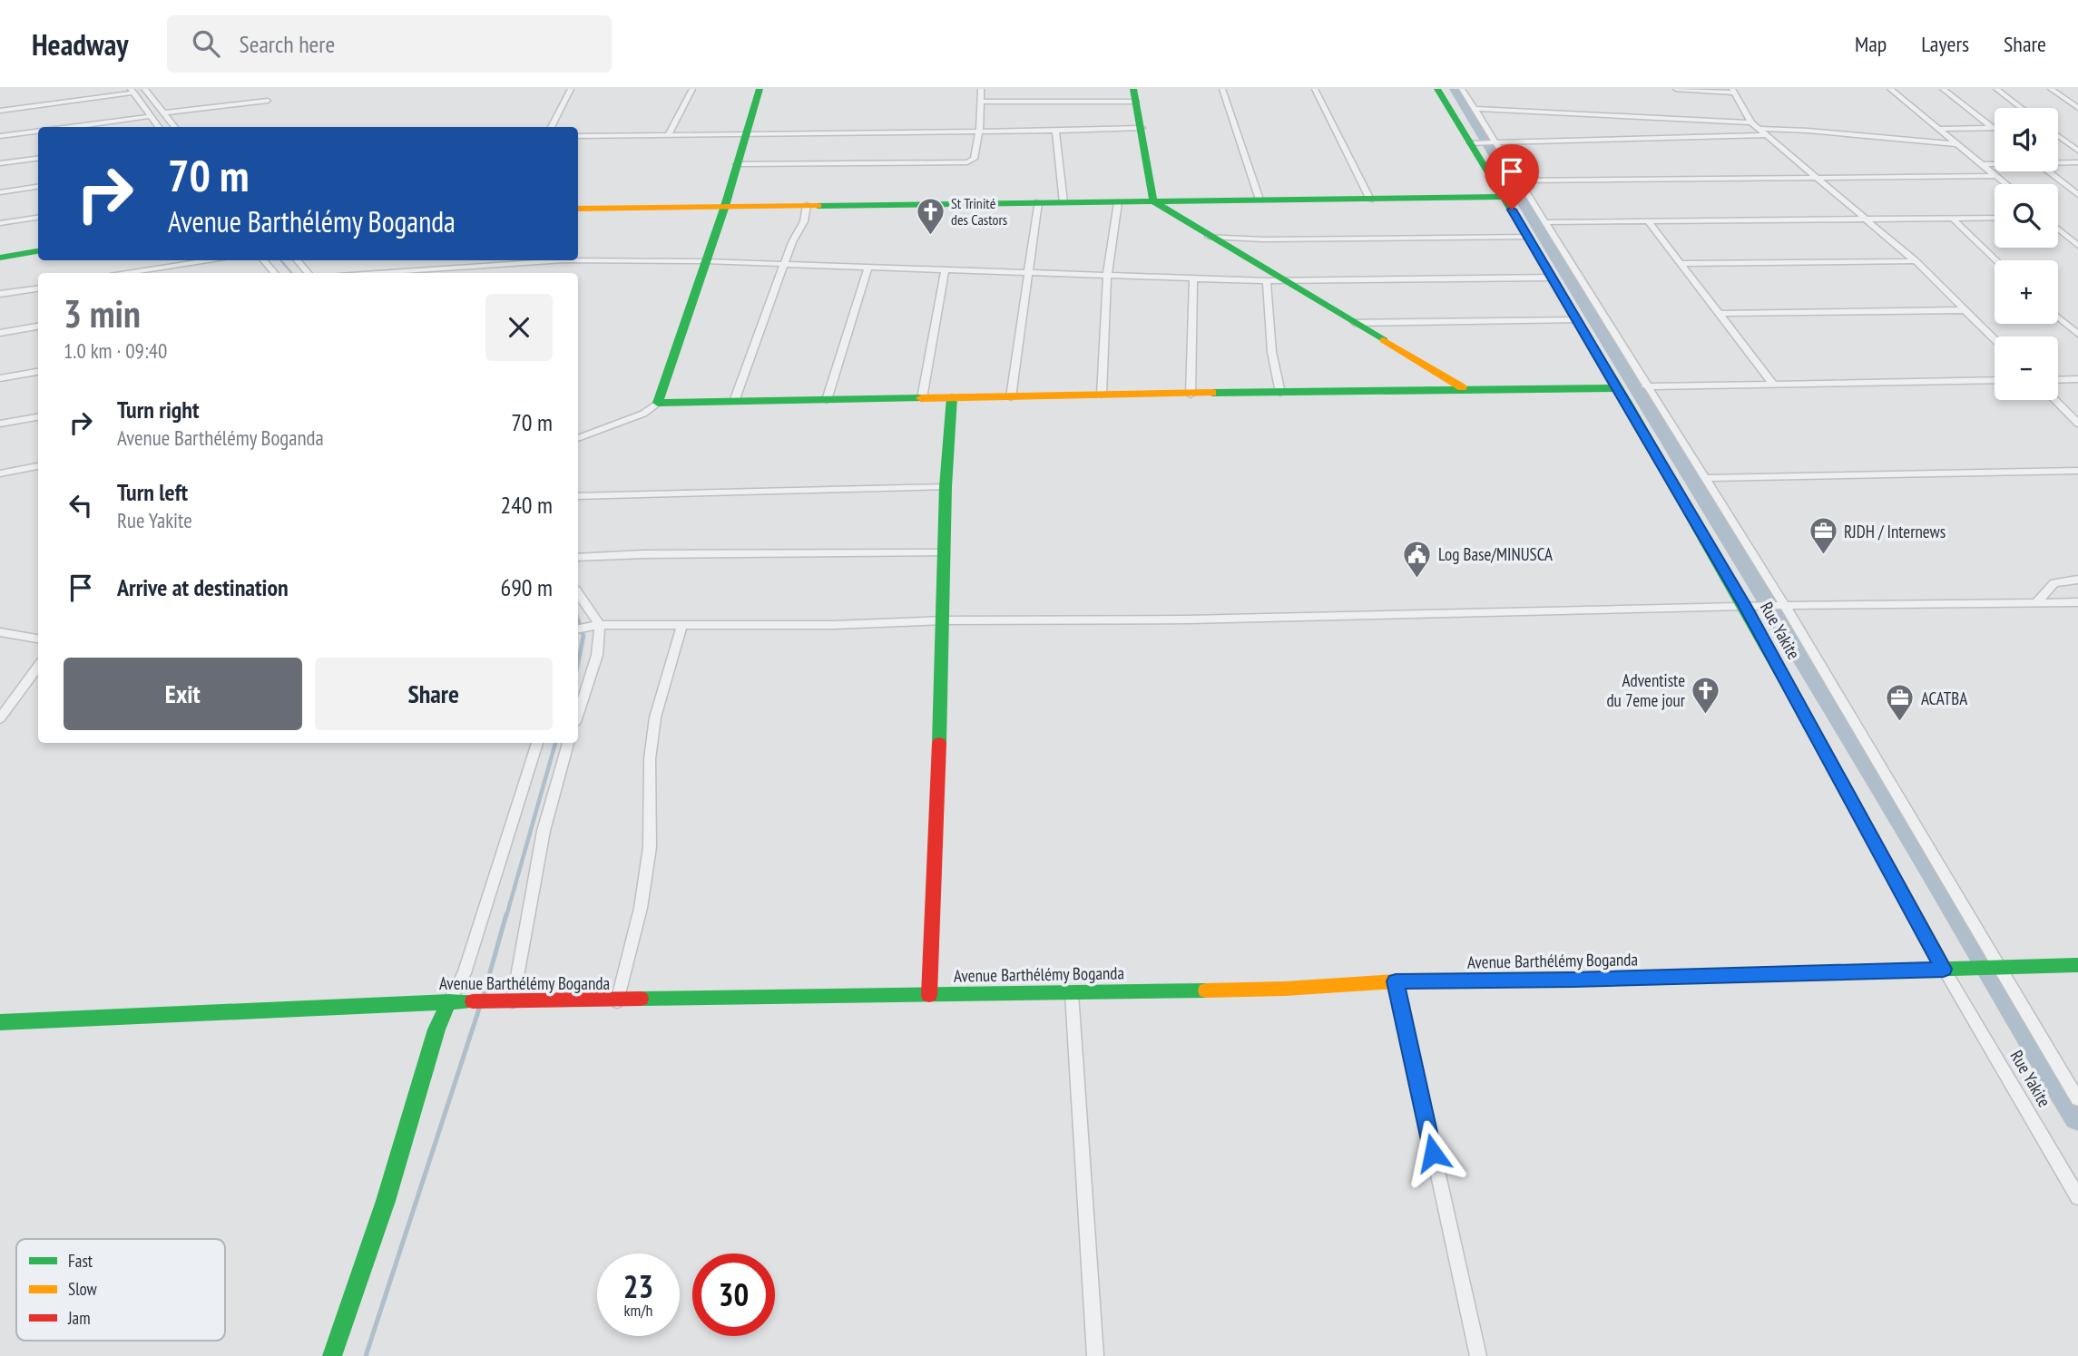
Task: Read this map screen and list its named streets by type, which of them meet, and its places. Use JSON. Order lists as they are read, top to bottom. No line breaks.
{"streets":{"street":["Rue Yakite","Avenue Barthélémy Boganda"]},"crossings":[["Rue Yakite","Avenue Barthélémy Boganda"]],"places":{"church":["St Trinité des Castors","Adventiste du 7eme jour"],"office":["RJDH / Internews","ACATBA"],"public building":["Log Base/MINUSCA"]},"legend":["Fast","Slow","Jam"],"page":{"header":"Headway","search":"Search here","nav":["Map","Layers","Share"],"map_buttons":["+","−"],"turn":["70 m","Avenue Barthélémy Boganda"],"heading":["3 min","1.0 km · 09:40"],"list":[{"name":"Turn right","note":"Avenue Barthélémy Boganda","value":"70 m"},{"name":"Turn left","note":"Rue Yakite","value":"240 m"},{"name":"Arrive at destination","value":"690 m"}],"buttons":["Exit","Share"],"speed":"23 km/h","limit":"30"}}
